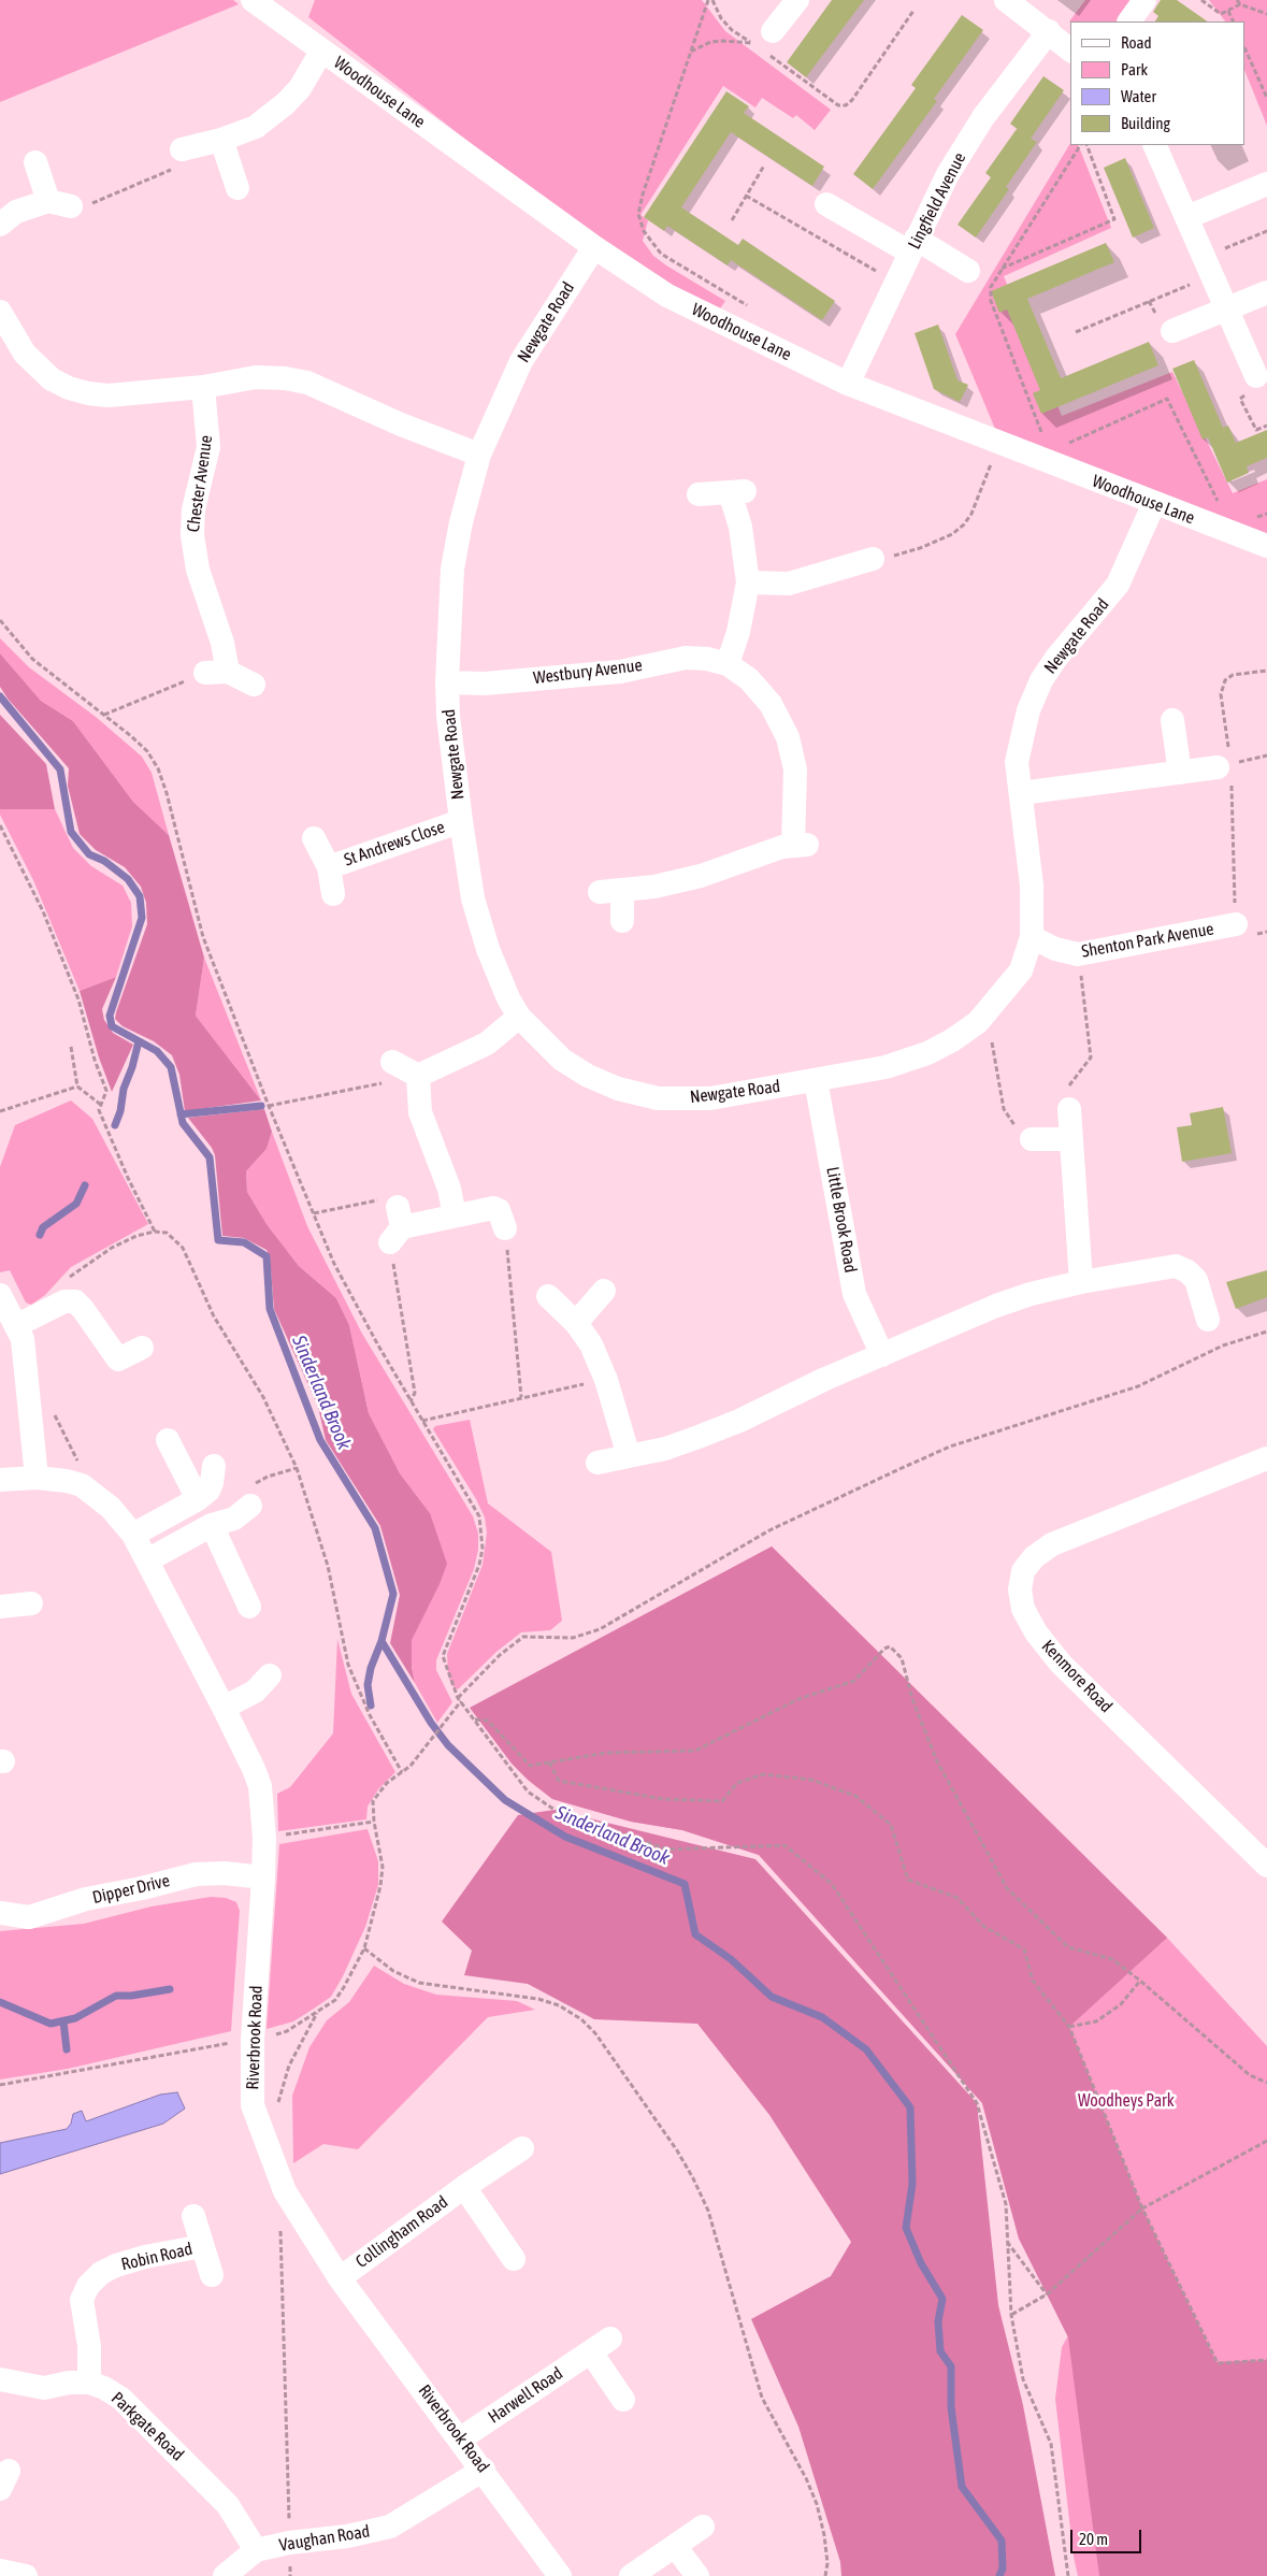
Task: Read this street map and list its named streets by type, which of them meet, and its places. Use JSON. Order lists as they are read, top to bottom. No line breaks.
{"streets":{"street":["Woodhouse Lane","Lingfield Avenue","Newgate Road","Chester Avenue","Westbury Avenue","St Andrews Close","Shenton Park Avenue","Little Brook Road","Kenmore Road","Dipper Drive","Riverbrook Road","Collingham Road","Robin Road","Harwell Road","Parkgate Road","Vaughan Road"]},"crossings":[["Woodhouse Lane","Lingfield Avenue"],["Woodhouse Lane","Newgate Road"],["Newgate Road","Westbury Avenue"],["Newgate Road","St Andrews Close"],["Newgate Road","Shenton Park Avenue"],["Newgate Road","Little Brook Road"],["Dipper Drive","Riverbrook Road"],["Riverbrook Road","Collingham Road"],["Riverbrook Road","Harwell Road"],["Riverbrook Road","Vaughan Road"],["Robin Road","Parkgate Road"],["Parkgate Road","Vaughan Road"]],"water":["Sinderland Brook"],"parks":["Woodheys Park"],"legend":["Road","Park","Water","Building"],"scale_bar":"20 m"}
